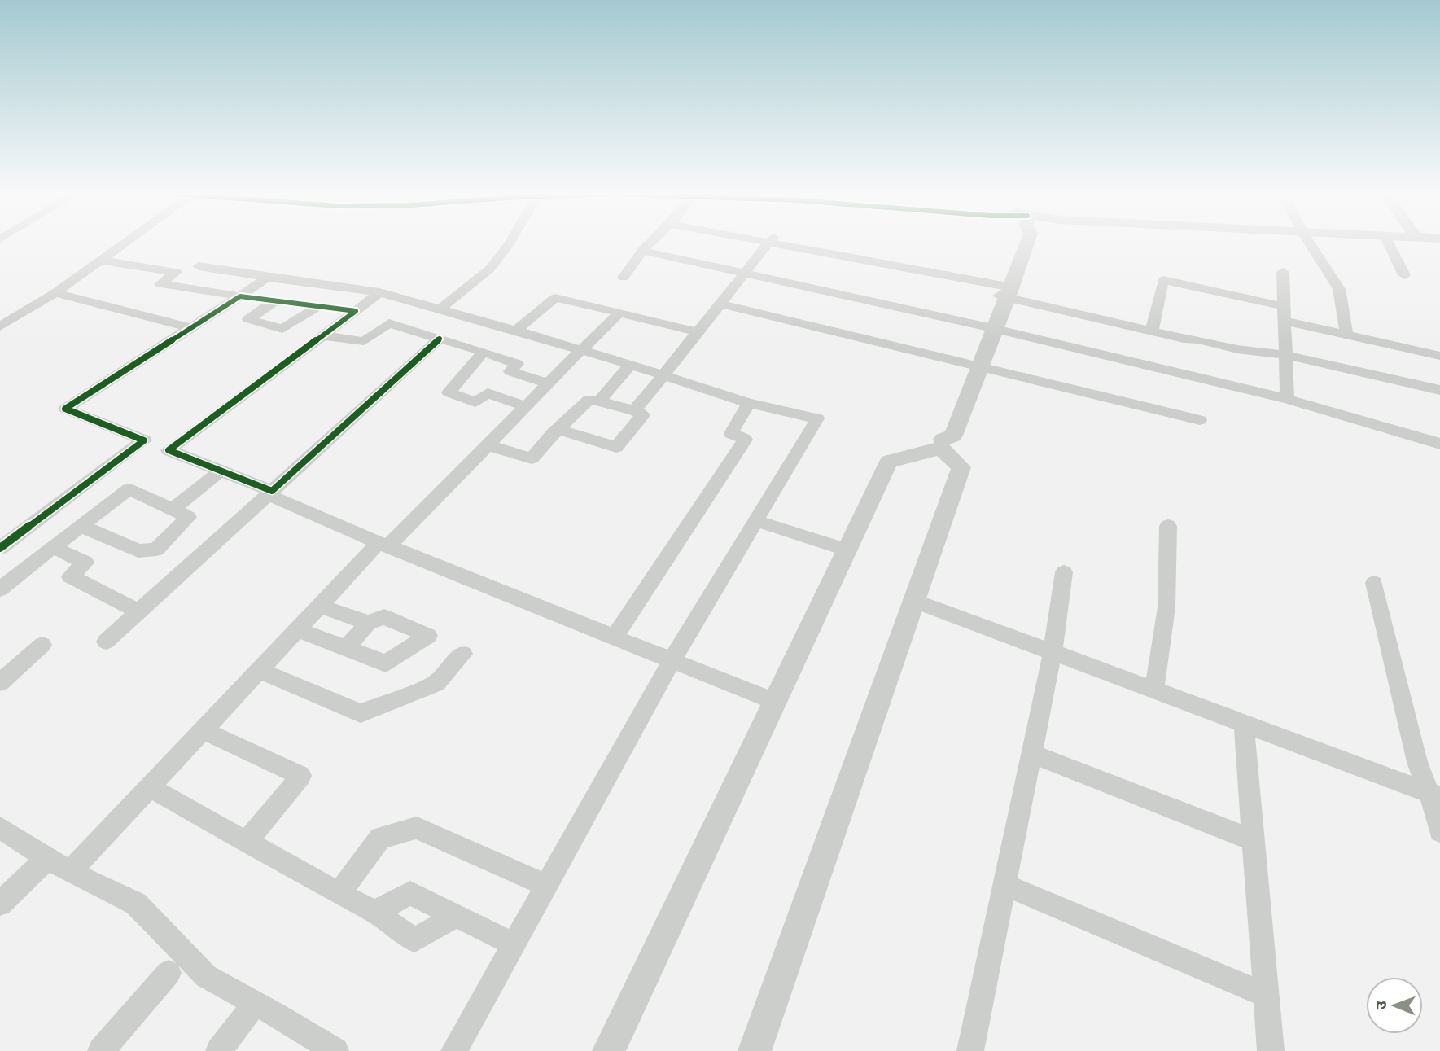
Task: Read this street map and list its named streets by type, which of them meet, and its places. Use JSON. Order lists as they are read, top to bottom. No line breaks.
{"north":"left"}
